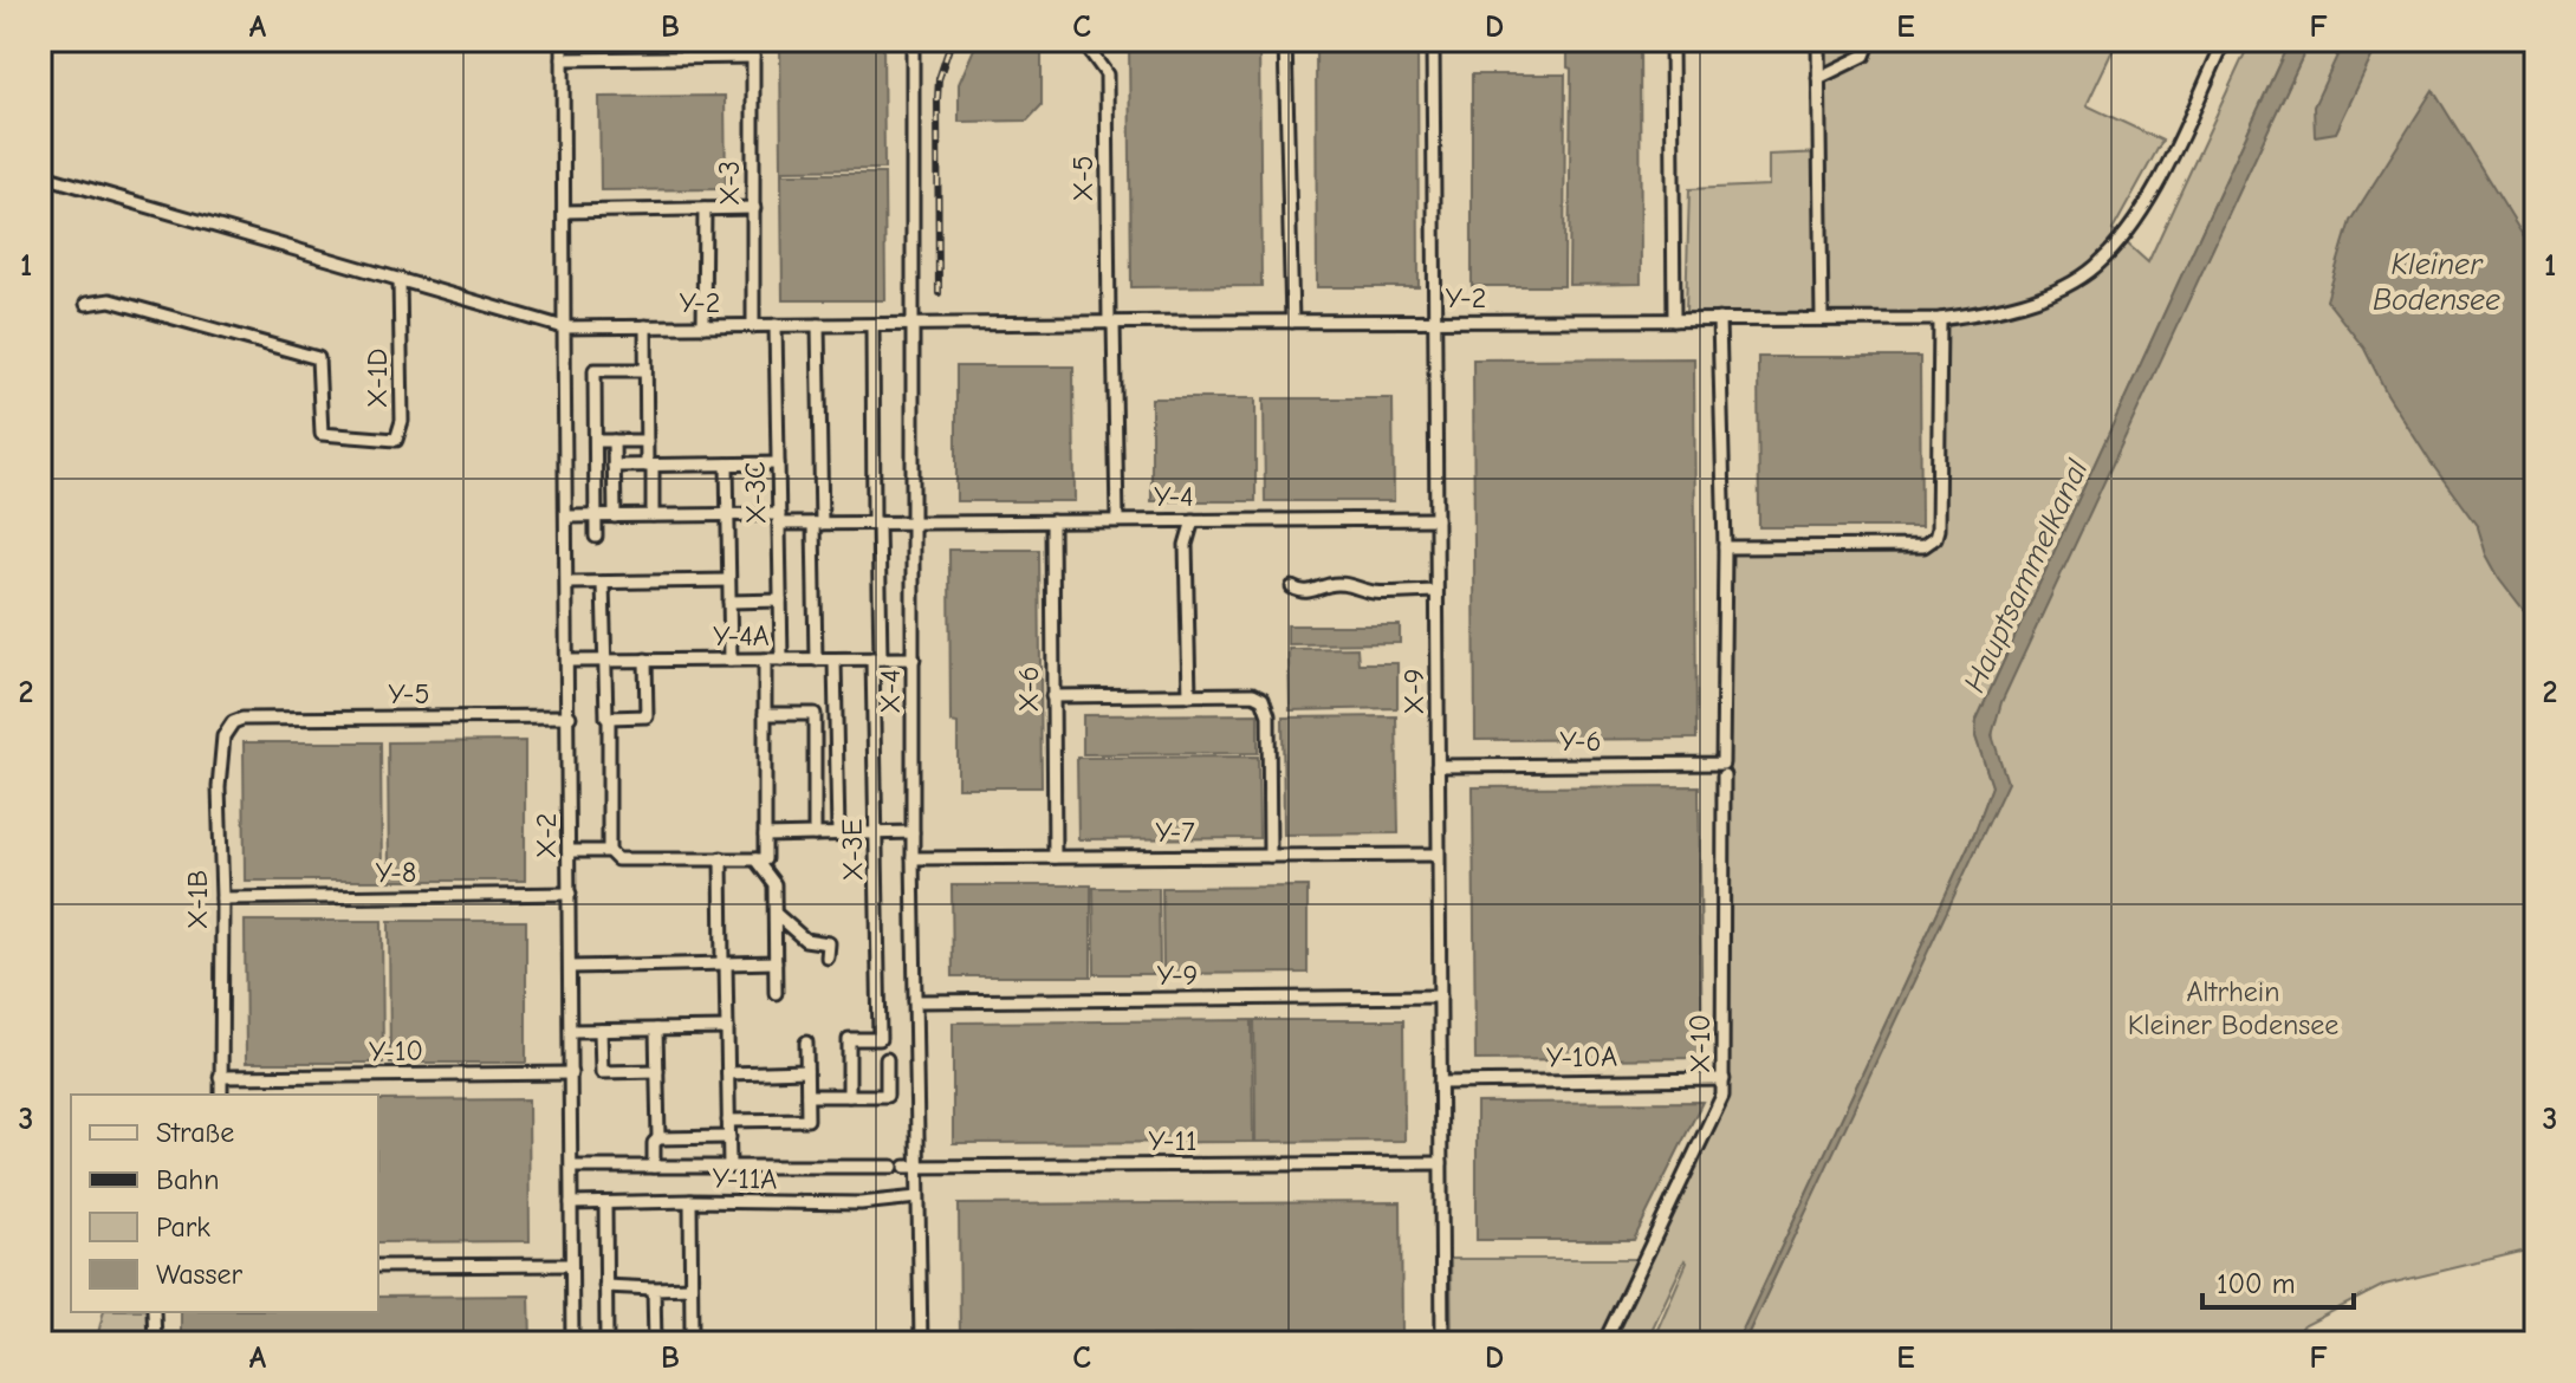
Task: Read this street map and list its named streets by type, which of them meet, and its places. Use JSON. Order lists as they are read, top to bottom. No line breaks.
{"streets":{"street":["X-5","X-3","Y-2","X-1D","X-3C","Y-4","Y-4A","X-6","X-4","X-9","Y-5","Y-6","Y-7","X-2","X-3E","Y-8","X-1B","Y-9","X-10","Y-10","Y-10A","Y-11","Y-11A"]},"crossings":[["X-5","Y-2"],["X-5","Y-4"],["X-3","Y-2"],["Y-2","X-3C"],["Y-2","X-4"],["Y-2","X-9"],["Y-2","X-2"],["Y-2","X-3E"],["Y-2","X-10"],["X-3C","Y-4A"],["Y-4","X-6"],["Y-4","X-4"],["Y-4","X-9"],["Y-4A","X-4"],["Y-4A","X-2"],["Y-4A","X-3E"],["X-6","Y-7"],["X-4","Y-7"],["X-4","Y-9"],["X-4","Y-11"],["X-4","Y-11A"],["X-9","Y-6"],["X-9","Y-7"],["X-9","Y-9"],["X-9","Y-10A"],["X-9","Y-11"],["Y-5","X-2"],["Y-5","X-1B"],["Y-6","X-10"],["X-2","Y-8"],["X-2","Y-10"],["X-2","Y-11"],["X-2","Y-11A"],["Y-8","X-1B"],["X-1B","Y-10"],["X-10","Y-10A"]],"water":["Kleiner Bodensee","Hauptsammelkanal"],"parks":["Altrhein Kleiner Bodensee"],"legend":["Straße","Bahn","Park","Wasser"],"scale_bar":"100 m","grid":{"columns":["A","B","C","D","E","F"],"rows":["1","2","3"]}}
